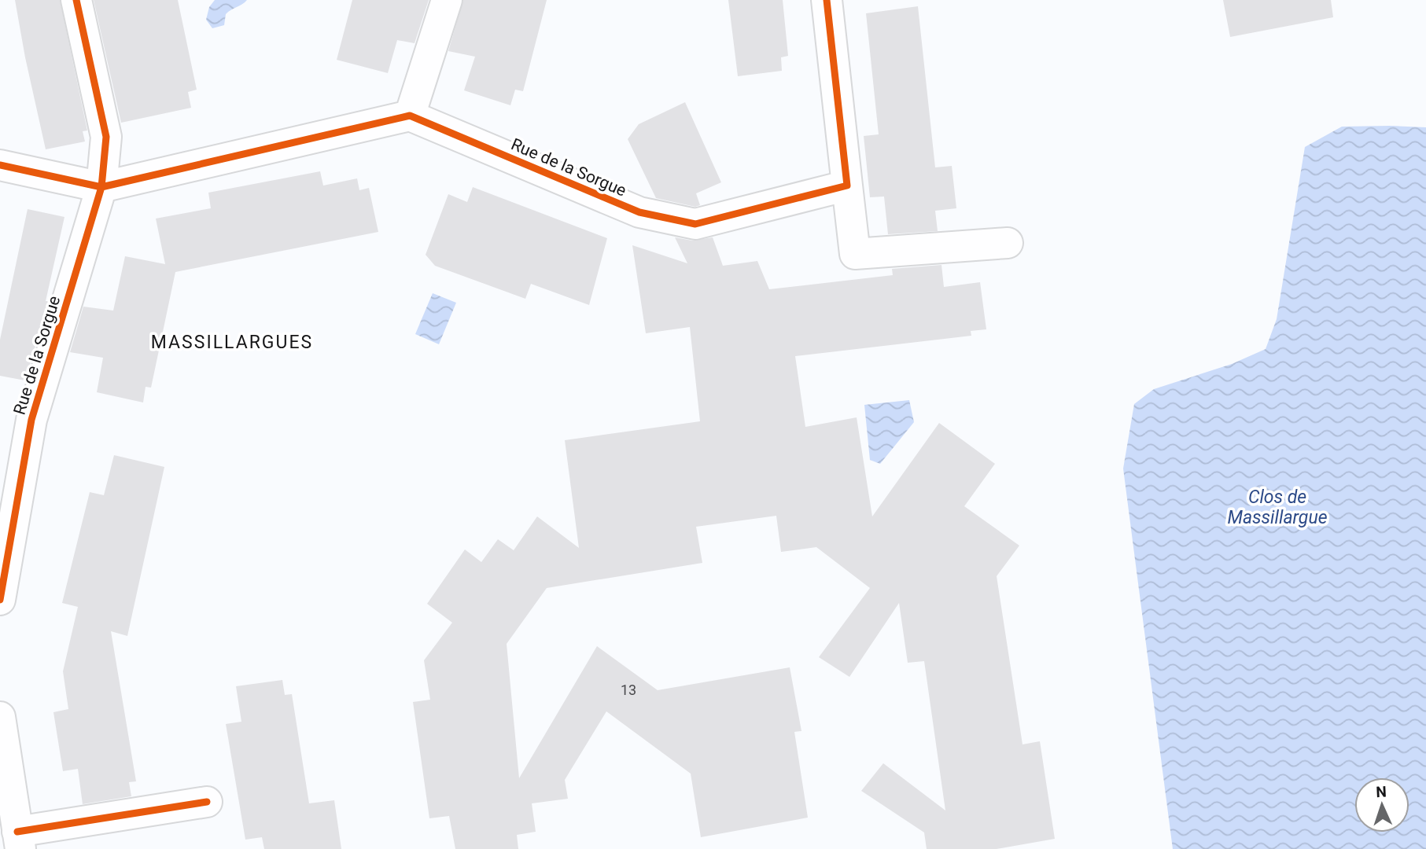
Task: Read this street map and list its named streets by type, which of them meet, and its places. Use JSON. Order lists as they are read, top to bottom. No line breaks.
{"streets":{"street":["Rue de la Sorgue"]},"districts":["MASSILLARGUES"],"water":["Clos de Massillargue"],"house_numbers":["13"],"north":"top"}
